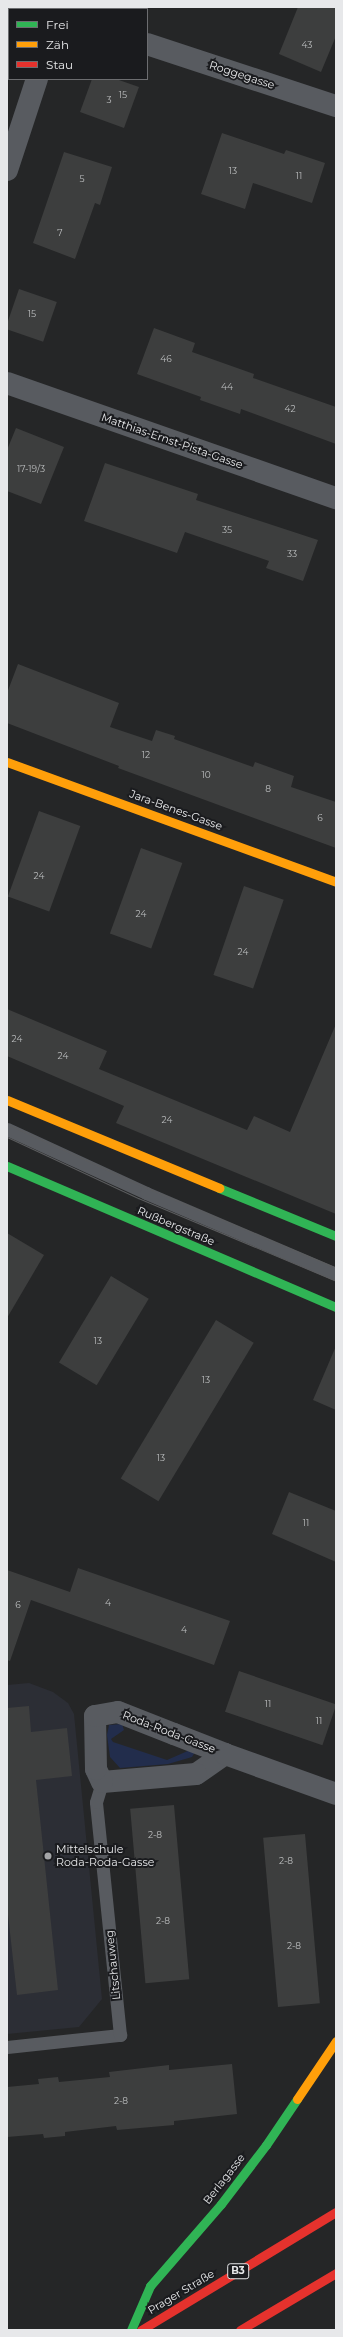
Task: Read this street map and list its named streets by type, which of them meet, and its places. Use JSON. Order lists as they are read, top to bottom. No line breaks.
{"streets":{"street":["Roggegasse","Matthias-Ernst-Pista-Gasse","Jara-Benes-Gasse","Rußbergstraße","Roda-Roda-Gasse","Berlagasse","B3","Prager Straße"],"lane":["Litschauweg"]},"crossings":[["Roda-Roda-Gasse","Litschauweg"]],"places":["Mittelschule Roda-Roda-Gasse"],"house_numbers":["43","15","3","13","11","5","7","15","46","44","42","17-19/3","35","33","12","10","8","6","24","24","24","24","24","24","13","13","13","11","4","6","4","11","11","2-8","2-8","2-8","2-8","2-8"],"legend":["Frei","Zäh","Stau"]}
